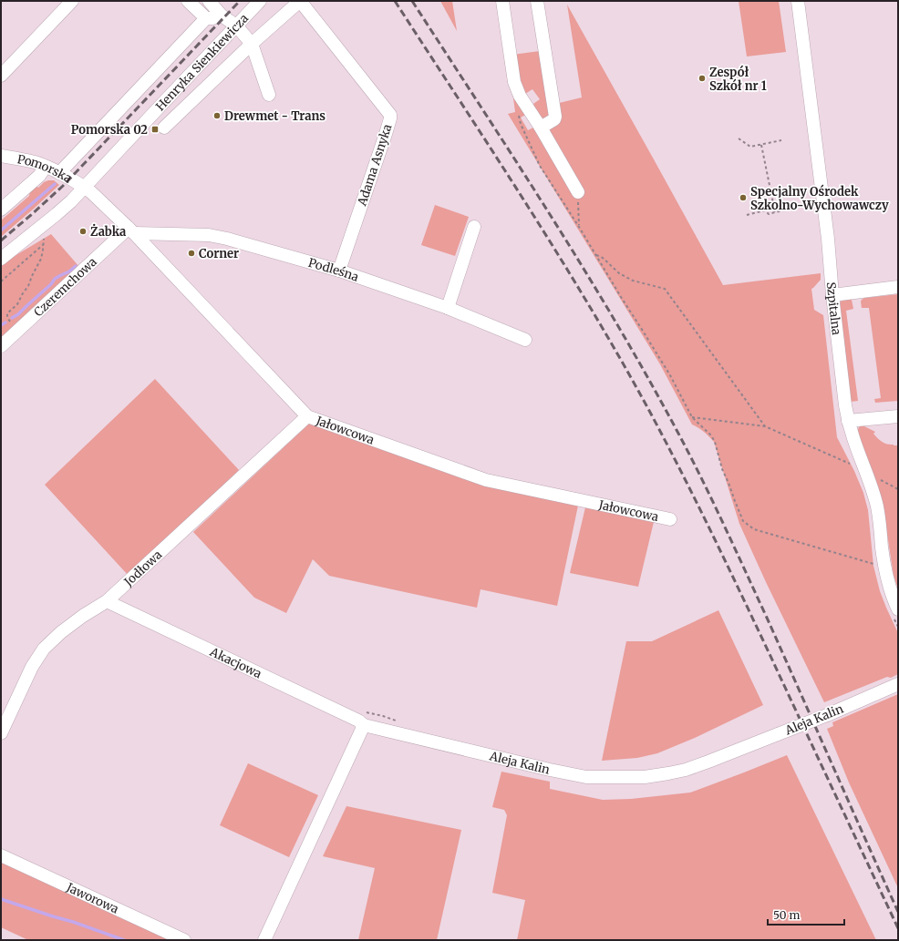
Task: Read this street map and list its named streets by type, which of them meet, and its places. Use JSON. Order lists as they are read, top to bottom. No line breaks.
{"streets":{"street":["Henryka Sienkiewicza","Adama Asnyka","Pomorska","Podleśna","Czeremchowa","Szpitalna","Jałowcowa","Jodłowa","Akacjowa","Aleja Kalin","Jaworowa"]},"crossings":[["Henryka Sienkiewicza","Pomorska"],["Henryka Sienkiewicza","Jałowcowa"],["Adama Asnyka","Podleśna"],["Pomorska","Jałowcowa"],["Podleśna","Czeremchowa"],["Podleśna","Jałowcowa"],["Czeremchowa","Jałowcowa"],["Jałowcowa","Jodłowa"],["Jodłowa","Akacjowa"],["Akacjowa","Aleja Kalin"]],"places":{"other":["Zespół Szkół nr 1","Drewmet - Trans","Specjalny Ośrodek Szkolno-Wychowawczy","Żabka","Corner"],"transit":["Pomorska 02"]},"scale_bar":"50 m"}
